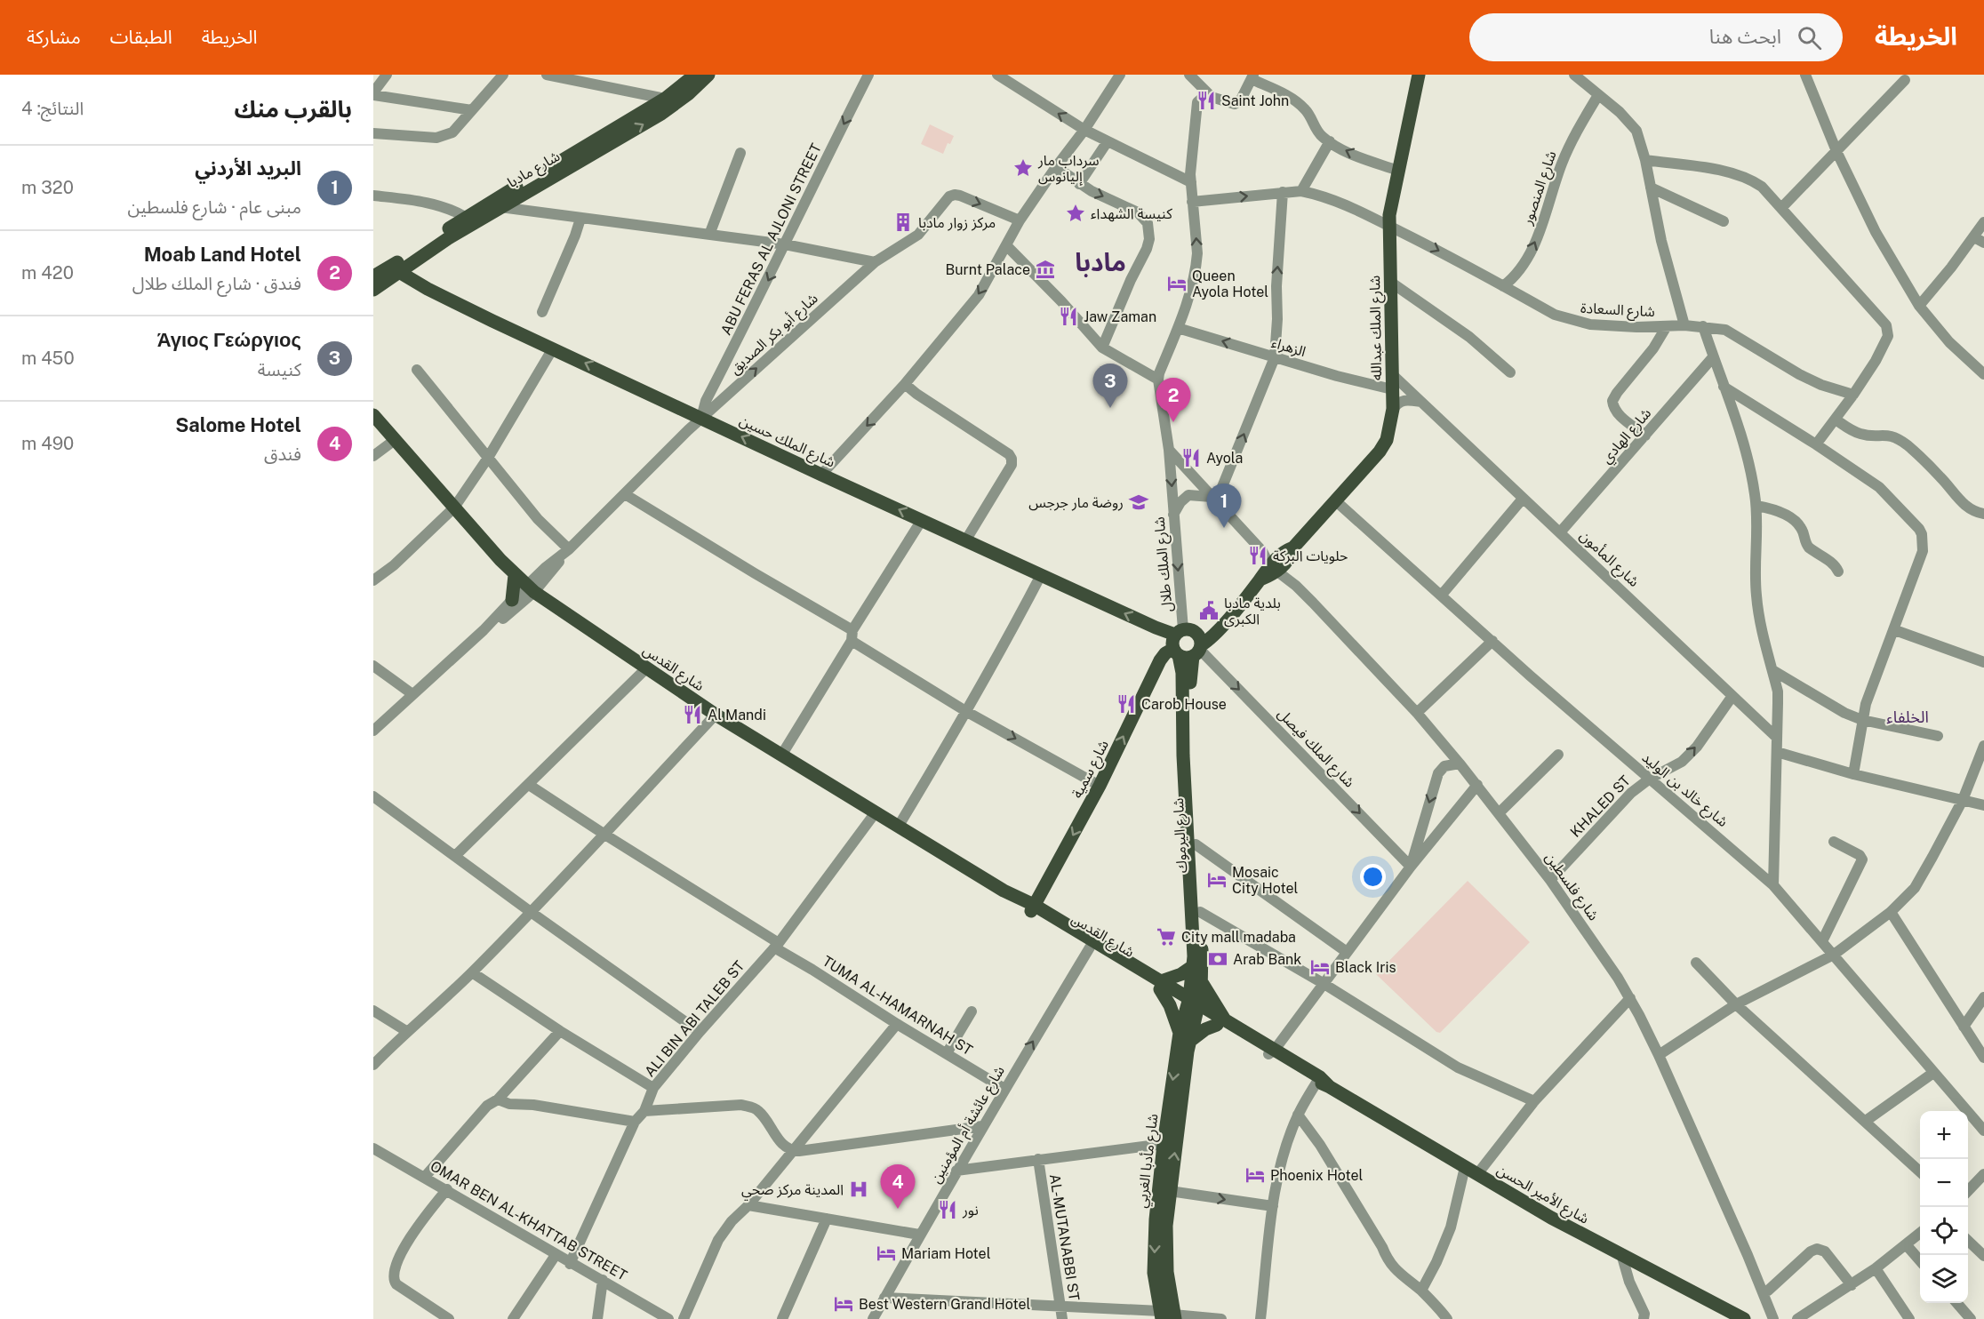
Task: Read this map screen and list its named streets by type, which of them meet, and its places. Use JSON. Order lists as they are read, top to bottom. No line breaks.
{"streets":{"main road":["شارع مادبا","شارع الملك عبدالله","شارع الملك حسين","شارع القدس","شارع سمية","شارع اليرموك","شارع مأدبا الغربي","شارع الأمير الحسن"],"street":["شارع المنصور","ABU FERAS AL AJLONI STREET","شارع السعادة","شارع أبو بكر الصديق","الزهراء","شارع الهادي","شارع المأمون","شارع الملك طلال","شارع الملك فيصل","شارع خالد بن الوليد","KHALED ST","شارع فلسطين","TUMA AL-HAMARNAH ST","ALI BIN ABI TALEB ST","شارع عائشة أم المؤمنين","OMAR BEN AL-KHATTAB STREET","AL-MUTANABBI ST"]},"crossings":[["شارع مادبا","شارع الملك حسين"],["شارع المنصور","شارع السعادة"],["ABU FERAS AL AJLONI STREET","شارع أبو بكر الصديق"],["ABU FERAS AL AJLONI STREET","شارع الملك حسين"],["شارع السعادة","شارع الملك عبدالله"],["شارع الملك عبدالله","الزهراء"],["شارع الملك عبدالله","شارع المأمون"],["شارع الملك عبدالله","شارع خالد بن الوليد"],["شارع الملك عبدالله","شارع فلسطين"],["شارع أبو بكر الصديق","شارع الملك حسين"],["شارع أبو بكر الصديق","شارع القدس"],["الزهراء","شارع الملك طلال"],["شارع الهادي","شارع المأمون"],["شارع الملك حسين","شارع الملك طلال"],["شارع الملك حسين","شارع الملك فيصل"],["شارع الملك حسين","شارع سمية"],["شارع الملك حسين","شارع اليرموك"],["شارع المأمون","KHALED ST"],["شارع الملك طلال","شارع الملك فيصل"],["شارع الملك طلال","شارع سمية"],["شارع الملك طلال","شارع اليرموك"],["شارع الملك طلال","شارع فلسطين"],["شارع القدس","شارع سمية"],["شارع القدس","شارع اليرموك"],["شارع القدس","ALI BIN ABI TALEB ST"],["شارع القدس","شارع عائشة أم المؤمنين"],["شارع القدس","شارع مأدبا الغربي"],["شارع القدس","شارع الأمير الحسن"],["شارع الملك فيصل","شارع سمية"],["شارع الملك فيصل","شارع اليرموك"],["شارع سمية","شارع اليرموك"],["شارع خالد بن الوليد","KHALED ST"],["KHALED ST","شارع فلسطين"],["شارع اليرموك","شارع مأدبا الغربي"],["شارع اليرموك","شارع الأمير الحسن"],["TUMA AL-HAMARNAH ST","ALI BIN ABI TALEB ST"],["TUMA AL-HAMARNAH ST","شارع عائشة أم المؤمنين"],["ALI BIN ABI TALEB ST","OMAR BEN AL-KHATTAB STREET"],["شارع مأدبا الغربي","شارع الأمير الحسن"]],"one_way":["شارع المنصور","ABU FERAS AL AJLONI STREET","شارع أبو بكر الصديق","الزهراء","شارع الملك حسين","شارع الملك فيصل","KHALED ST","شارع عائشة أم المؤمنين"],"districts":["مادبا","الخلفاء"],"places":{"restaurant":["Saint John","Jaw Zaman","Ayola","حلويات البركة","Carob House","Al Mandi","نور"],"place":["سرداب مار إليانوس","كنيسة الشهداء"],"building":["مركز زوار مادبا"],"museum":["Burnt Palace"],"hotel":["Queen Ayola Hotel","Mosaic City Hotel","Black Iris","Phoenix Hotel","Mariam Hotel","Best Western Grand Hotel"],"school or university":["روضة مار جرجس"],"public building":["بلدية مادبا الكبرى"],"supermarket":["City mall madaba"],"bank":["Arab Bank"],"hospital":["المدينة مركز صحي"]},"page":{"header":"الخريطة","search":"ابحث هنا","nav":["الخريطة","الطبقات","مشاركة"],"heading":["بالقرب منك","النتائج: 4"],"list":[{"mark":"1","name":"البريد الأردني","note":"مبنى عام · شارع فلسطين","value":"320 m"},{"mark":"2","name":"Moab Land Hotel","note":"فندق · شارع الملك طلال","value":"420 m"},{"mark":"3","name":"Άγιος Γεώργιος","note":"كنيسة","value":"450 m"},{"mark":"4","name":"Salome Hotel","note":"فندق","value":"490 m"}],"pins":["3","2","1","4"],"map_buttons":["+","−"]}}
